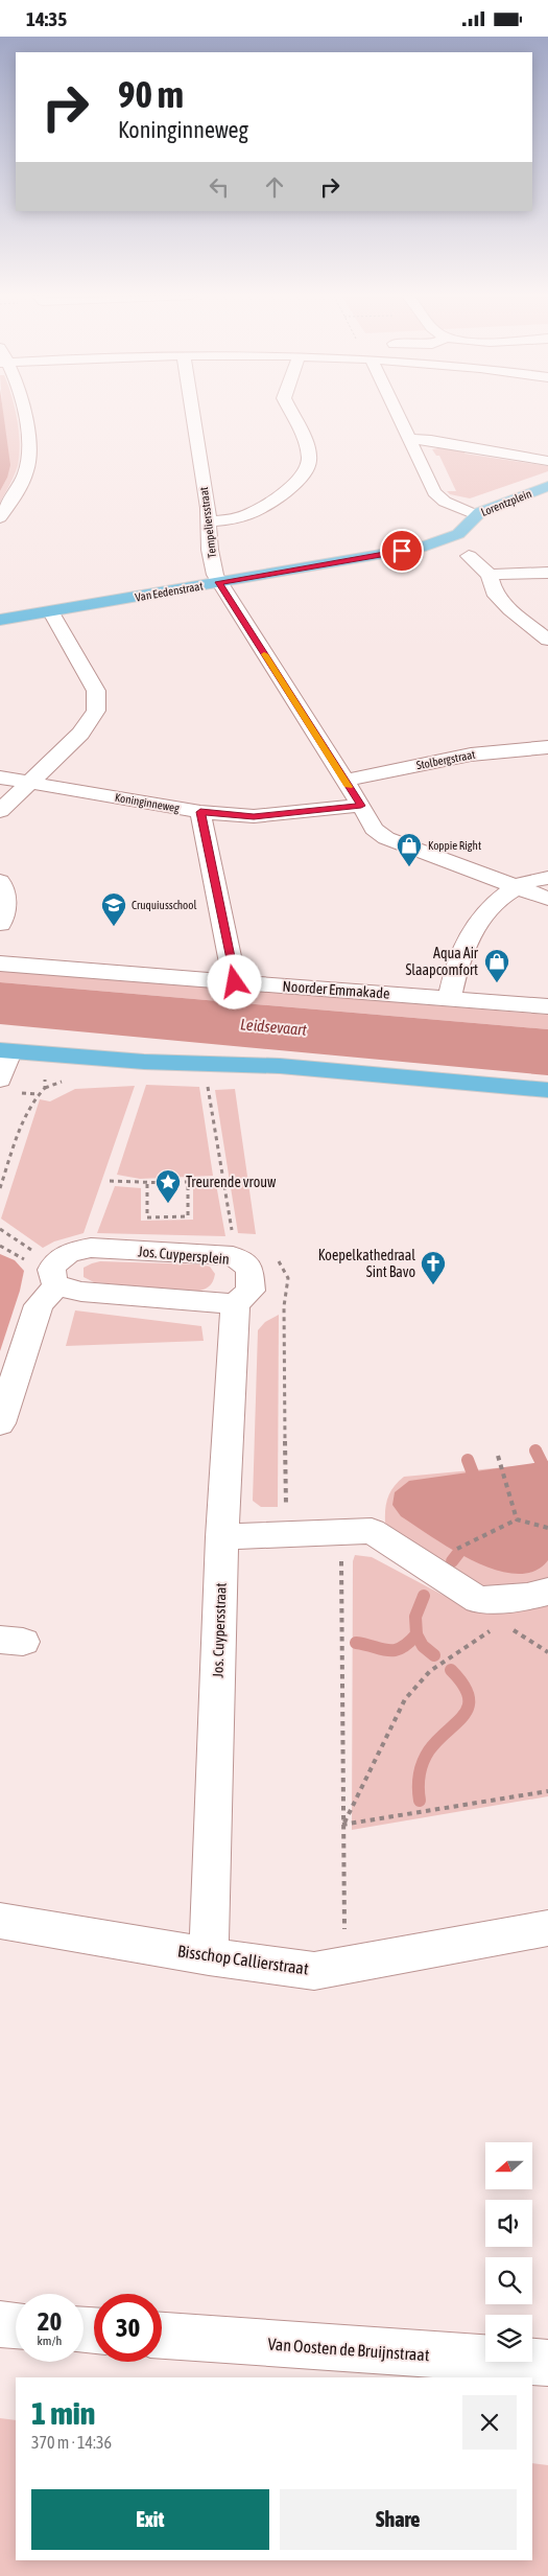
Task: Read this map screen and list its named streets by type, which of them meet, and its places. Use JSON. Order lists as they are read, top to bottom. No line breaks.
{"streets":{"main road":["Lorentzplein","Van Eedenstraat"],"street":["Tempeliersstraat","Stolbergstraat","Koninginneweg","Noorder Emmakade","Jos. Cuypersplein","Jos. Cuypersstraat","Bisschop Callierstraat","Van Oosten de Bruijnstraat"]},"crossings":[["Lorentzplein","Van Eedenstraat"],["Tempeliersstraat","Van Eedenstraat"],["Tempeliersstraat","Stolbergstraat"],["Tempeliersstraat","Koninginneweg"],["Jos. Cuypersplein","Jos. Cuypersstraat"],["Jos. Cuypersstraat","Bisschop Callierstraat"]],"water":["Leidsevaart"],"places":{"shop":["Koppie Right","Aqua Air Slaapcomfort"],"school or university":["Cruquiusschool"],"place":["Treurende vrouw"],"church":["Koepelkathedraal Sint Bavo"]},"north":"left","page":{"status":"14:35","turn":["90 m","Koninginneweg"],"speed":"20 km/h","limit":"30","heading":["1 min","370 m · 14:36"],"buttons":["Exit","Share"]}}
